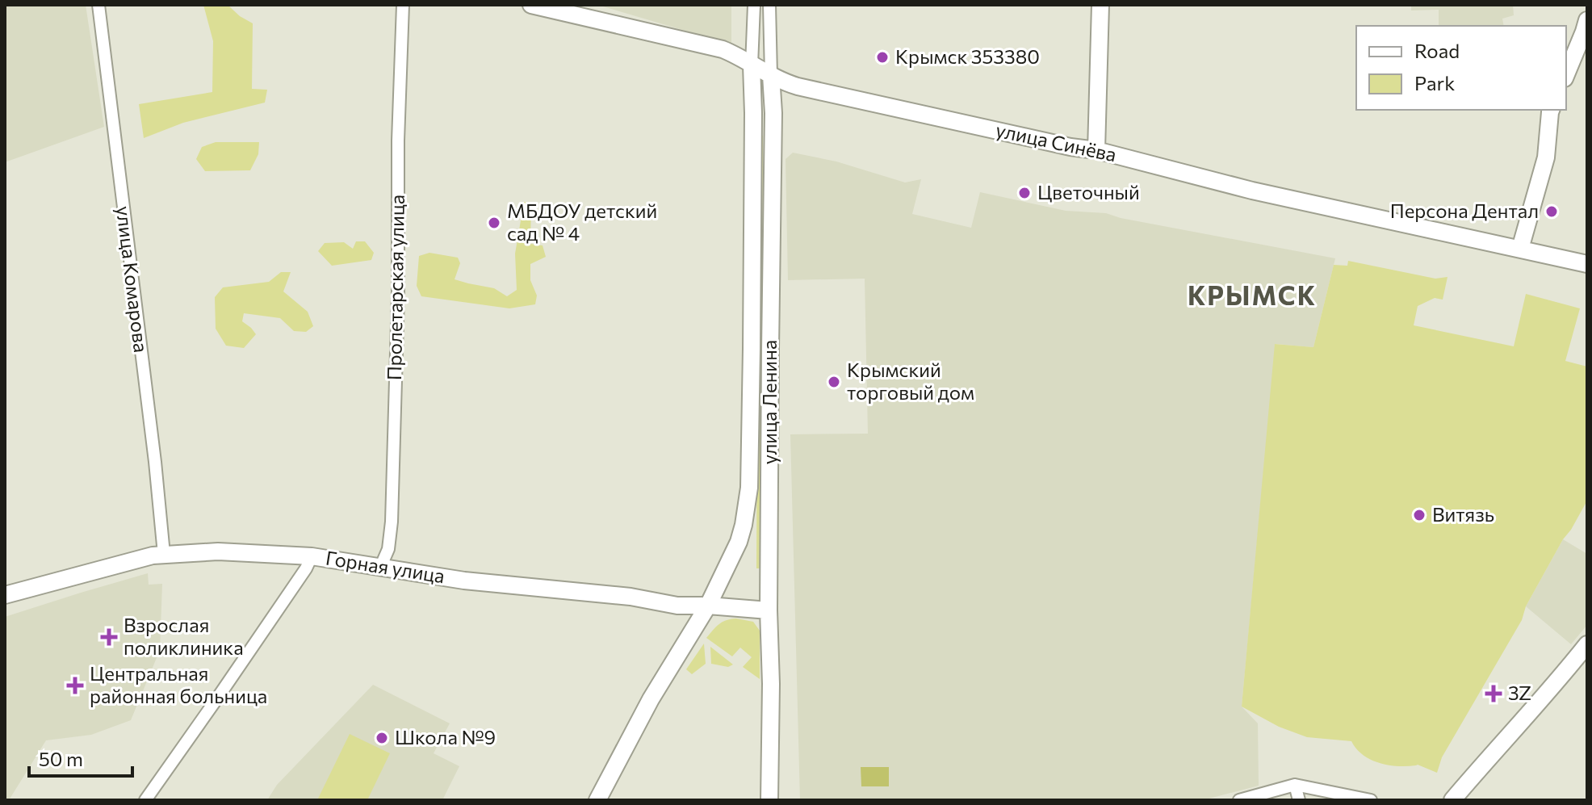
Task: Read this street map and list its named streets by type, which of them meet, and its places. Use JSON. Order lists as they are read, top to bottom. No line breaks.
{"streets":{"main road":["улица Синёва","улица Ленина","Горная улица"],"street":["улица Комарова","Пролетарская улица"]},"crossings":[["улица Синёва","улица Ленина"],["улица Комарова","Горная улица"],["Пролетарская улица","Горная улица"],["улица Ленина","Горная улица"]],"districts":["КРЫМСК"],"places":{"other":["Крымск 353380","Цветочный","Персона Дентал","МБДОУ детский сад № 4","Крымский торговый дом","Витязь","Школа №9"],"health":["Взрослая поликлиника","Центральная районная больница","3Z"]},"legend":["Road","Park"],"scale_bar":"50 m"}
